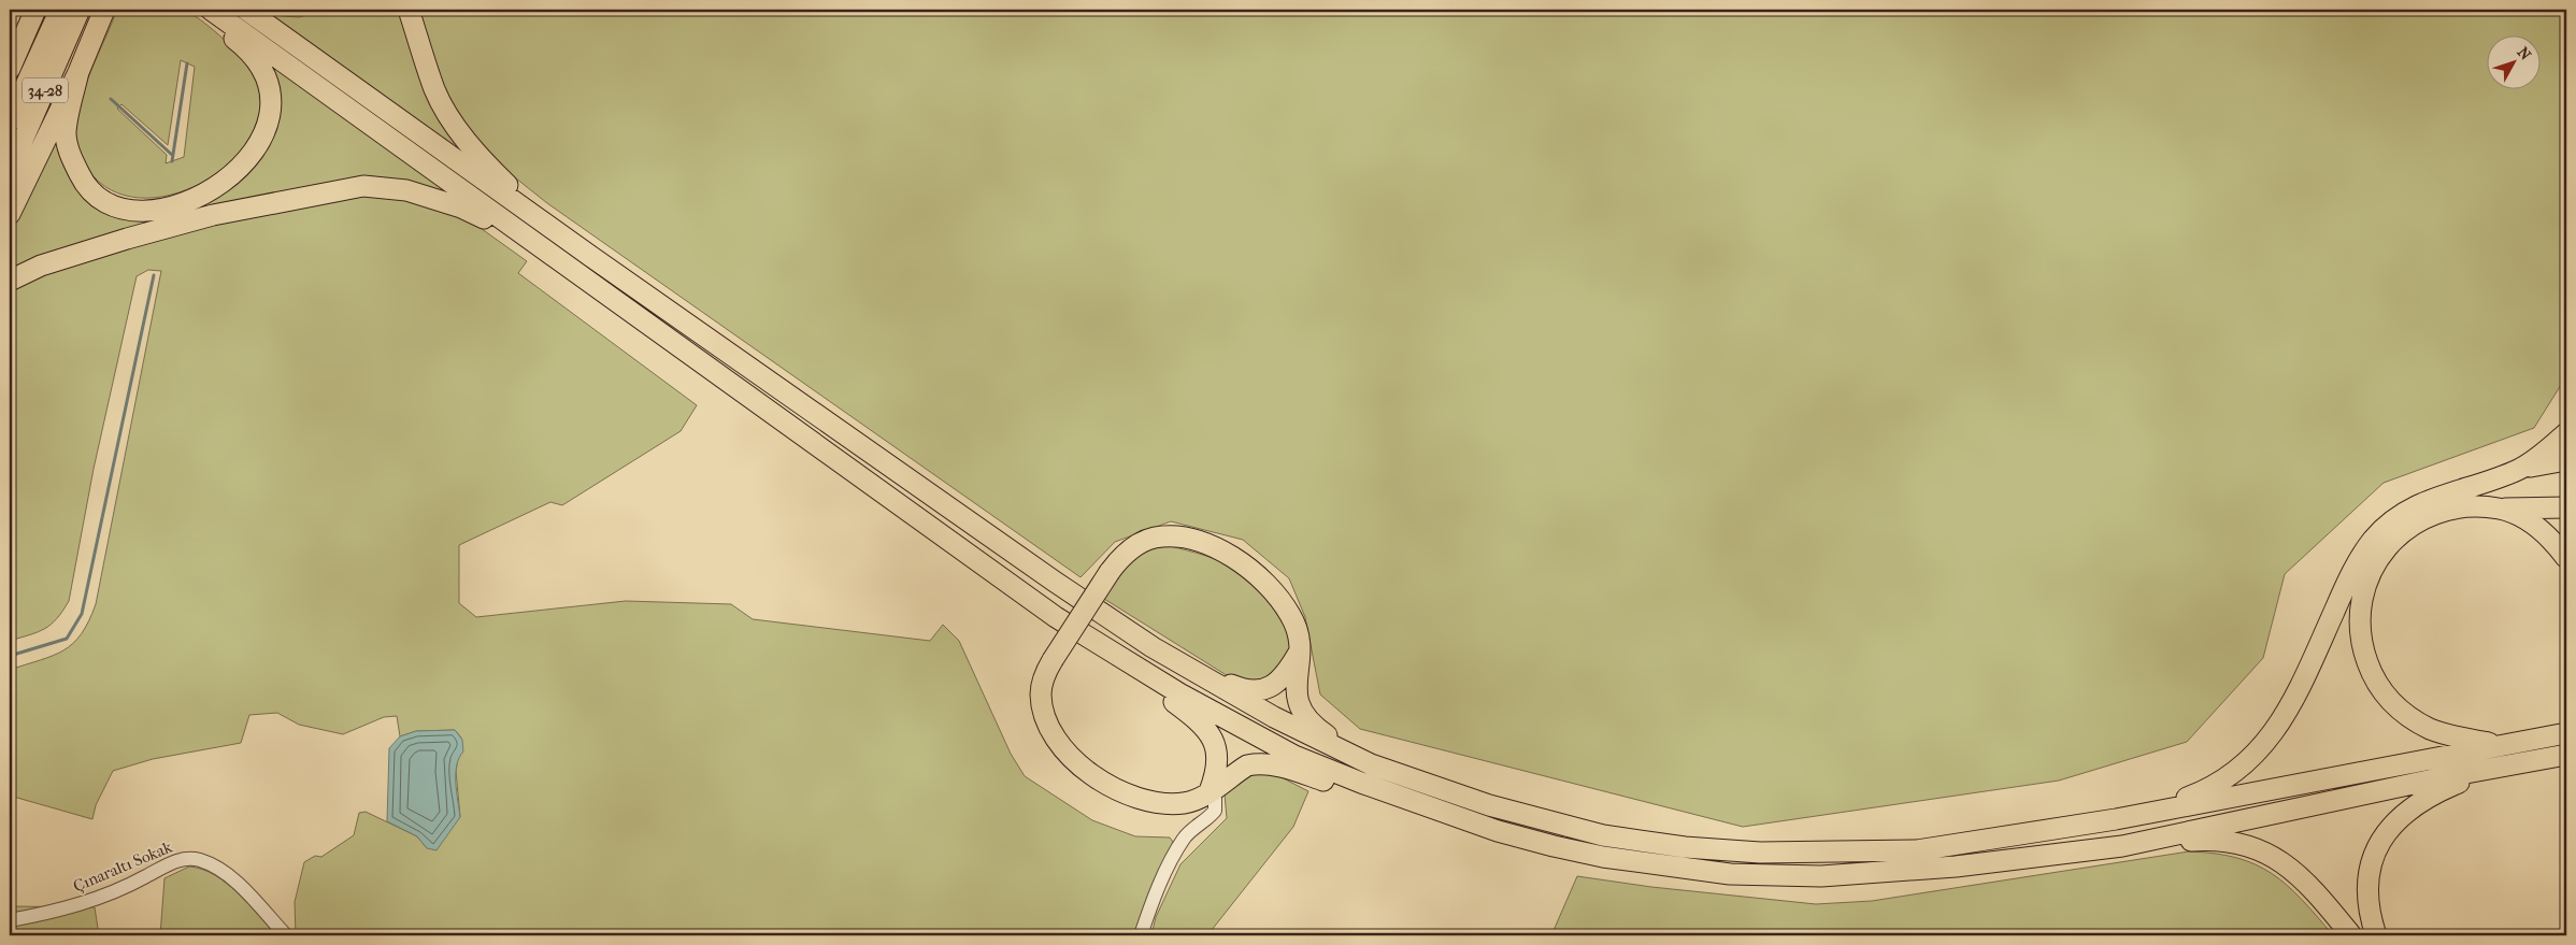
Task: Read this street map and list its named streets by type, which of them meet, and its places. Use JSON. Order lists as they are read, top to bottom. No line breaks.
{"streets":{"highway":["34-28"],"street":["Çınaraltı Sokak"]},"north":"top right"}
